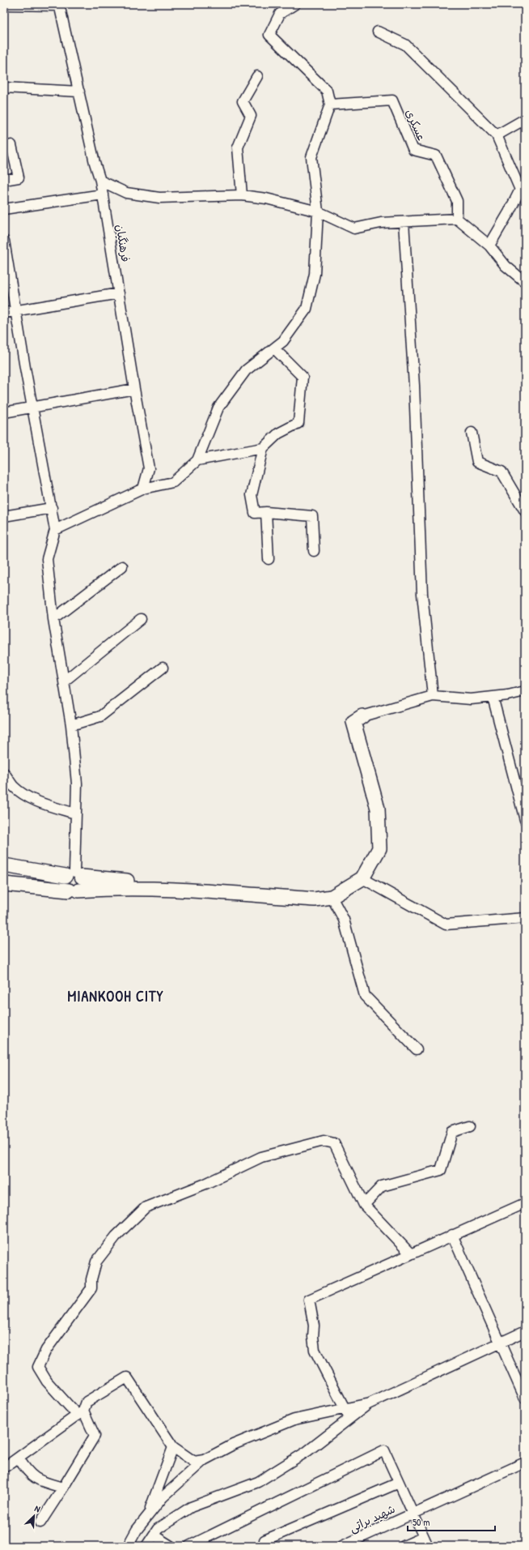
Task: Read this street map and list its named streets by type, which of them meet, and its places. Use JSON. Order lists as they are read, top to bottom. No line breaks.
{"streets":{"street":["عسکری","فرهنگیان","شهید براتی"]},"districts":["MIANKOOH CITY"],"scale_bar":"50 m","north":"top right"}
